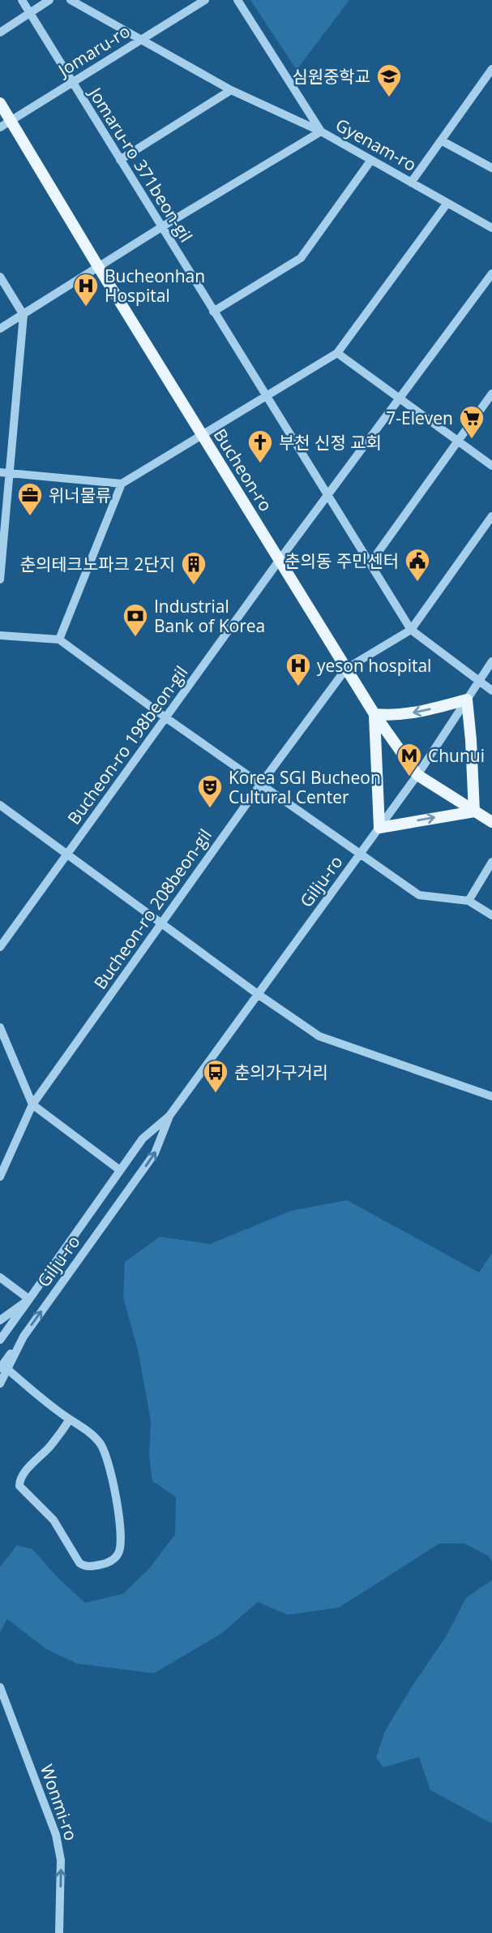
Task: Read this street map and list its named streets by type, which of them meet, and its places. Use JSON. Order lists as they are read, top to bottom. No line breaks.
{"streets":{"main road":["Bucheon-ro"],"street":["Jomaru-ro","Gyenam-ro","Jomaru-ro 371beon-gil","Bucheon-ro 198beon-gil","Gilju-ro","Bucheon-ro 208beon-gil","Wonmi-ro"]},"crossings":[["Jomaru-ro","Jomaru-ro 371beon-gil"],["Jomaru-ro","Bucheon-ro"],["Jomaru-ro 371beon-gil","Bucheon-ro 198beon-gil"],["Bucheon-ro","Bucheon-ro 198beon-gil"],["Bucheon-ro","Gilju-ro"],["Bucheon-ro","Bucheon-ro 208beon-gil"]],"one_way":["Wonmi-ro"],"places":{"school or university":["심원중학교"],"hospital":["Bucheonhan Hospital","yeson hospital"],"supermarket":["7-Eleven"],"church":["부천 신정 교회"],"office":["위너물류"],"public building":["춘의동 주민센터"],"building":["춘의테크노파크 2단지"],"bank":["Industrial Bank of Korea"],"metro station":["Chunui"],"theatre":["Korea SGI Bucheon Cultural Center"],"bus stop":["춘의가구거리"]}}
